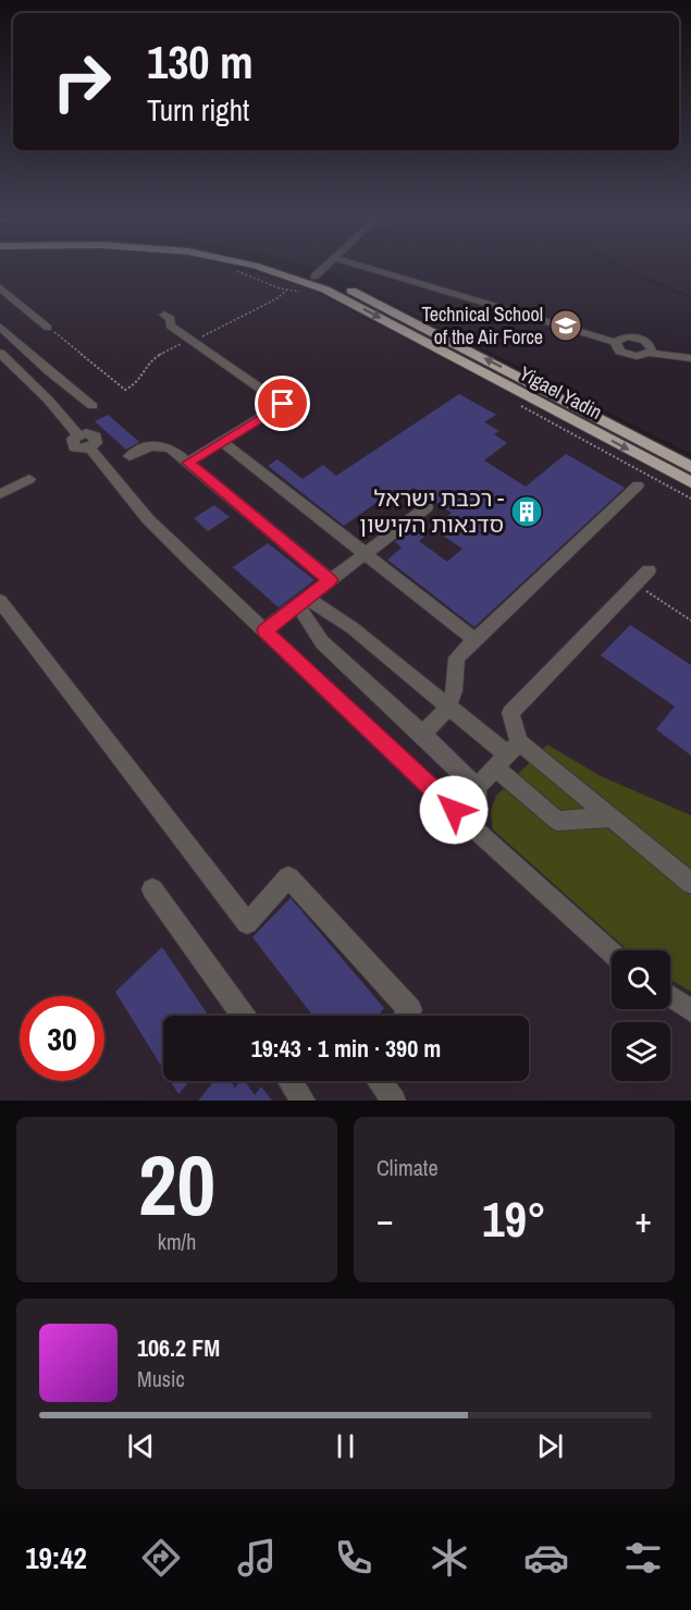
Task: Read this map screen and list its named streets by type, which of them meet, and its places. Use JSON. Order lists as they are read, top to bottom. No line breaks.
{"streets":{"main road":["Yigael Yadin"]},"places":{"school or university":["Technical School of the Air Force"],"building":["רכבת ישראל - סדנאות הקישון"]},"page":{"turn":["130 m","Turn right"],"limit":"30","trip":"19:43 · 1 min · 390 m","tile":[["20","km/h"],"Climate"],"heat":["−","19°","+"],"song":["106.2 FM","Music"],"tabs":"19:42"}}
